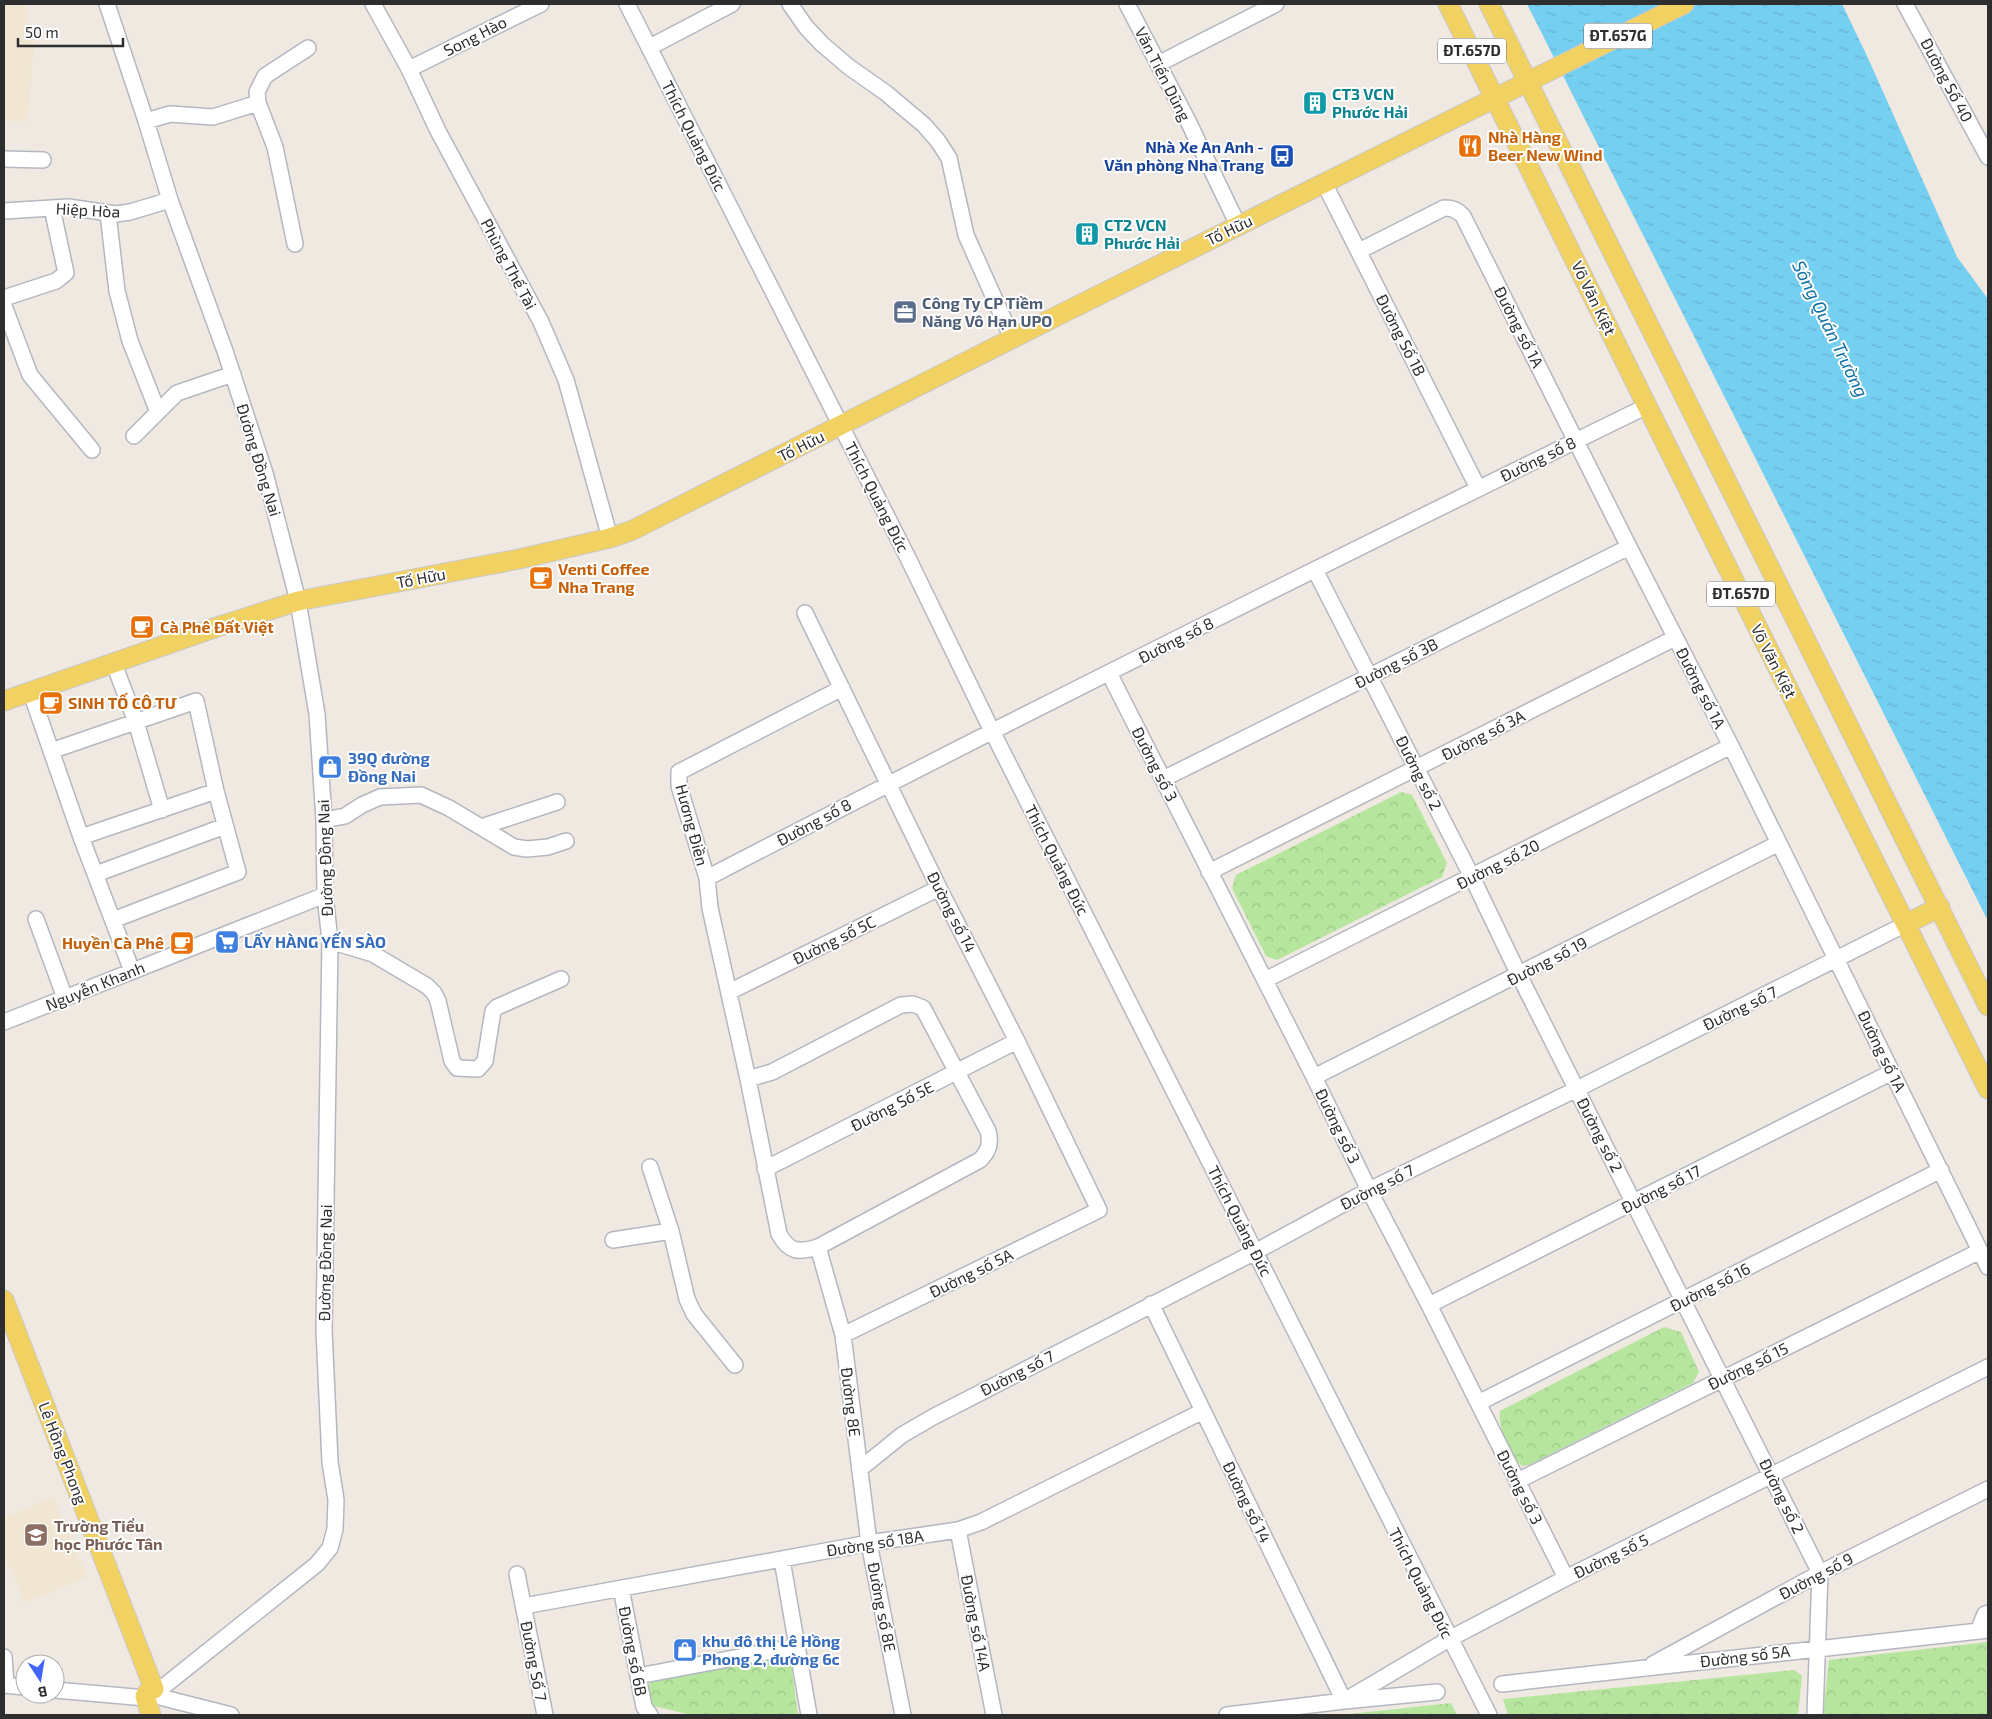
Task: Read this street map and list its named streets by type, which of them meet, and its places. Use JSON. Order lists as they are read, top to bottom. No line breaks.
{"streets":{"main road":["ĐT.657G","ĐT.657D","Tố Hữu","Võ Văn Kiệt","Lê Hồng Phong"],"street":["Song Hào","Văn Tiến Dũng","Đường Số 40","Thích Quảng Đức","Hiệp Hòa","Phùng Thế Tài","Đường số 1A","Đường Số 1B","Đường số 8","Đường Đồng Nai","Đường số 3B","Đường số 3A","Đường số 3","Đường số 2","Hương Điền","Đường số 20","Đường số 14","Đường số 5C","Đường số 19","Nguyễn Khanh","Đường số 7","Đường Số 5E","Đường số 17","Đường số 5A","Đường số 16","Đường số 15","Đường 8E","Đường số 18A","Đường số 5","Đường số 9","Đường số 8E","Đường số 14A","Đường số 6B","Đường Số 7"]},"crossings":[["Song Hào","Phùng Thế Tài"],["ĐT.657D","Tố Hữu"],["ĐT.657D","Võ Văn Kiệt"],["Văn Tiến Dũng","Tố Hữu"],["Thích Quảng Đức","Tố Hữu"],["Thích Quảng Đức","Đường số 8"],["Thích Quảng Đức","Đường số 7"],["Thích Quảng Đức","Đường số 5"],["Hiệp Hòa","Đường Đồng Nai"],["Tố Hữu","Phùng Thế Tài"],["Tố Hữu","Võ Văn Kiệt"],["Tố Hữu","Đường Số 1B"],["Tố Hữu","Đường Đồng Nai"],["Võ Văn Kiệt","Đường số 8"],["Võ Văn Kiệt","Đường số 7"],["Đường số 1A","Đường Số 1B"],["Đường số 1A","Đường số 8"],["Đường số 1A","Đường số 3B"],["Đường số 1A","Đường số 3A"],["Đường số 1A","Đường số 20"],["Đường số 1A","Đường số 19"],["Đường số 1A","Đường số 7"],["Đường số 1A","Đường số 17"],["Đường số 1A","Đường số 16"],["Đường số 1A","Đường số 15"],["Đường Số 1B","Đường số 8"],["Đường số 8","Đường số 3"],["Đường số 8","Đường số 2"],["Đường số 8","Hương Điền"],["Đường số 8","Đường số 14"],["Đường Đồng Nai","Nguyễn Khanh"],["Đường Đồng Nai","Lê Hồng Phong"],["Đường số 3B","Đường số 3"],["Đường số 3B","Đường số 2"],["Đường số 3A","Đường số 3"],["Đường số 3A","Đường số 2"],["Đường số 3","Đường số 20"],["Đường số 3","Đường số 19"],["Đường số 3","Đường số 7"],["Đường số 3","Đường số 17"],["Đường số 3","Đường số 16"],["Đường số 3","Đường số 15"],["Đường số 3","Đường số 5"],["Đường số 2","Đường số 20"],["Đường số 2","Đường số 19"],["Đường số 2","Đường số 7"],["Đường số 2","Đường số 17"],["Đường số 2","Đường số 5A"],["Đường số 2","Đường số 16"],["Đường số 2","Đường số 15"],["Đường số 2","Đường số 5"],["Đường số 2","Đường số 9"],["Hương Điền","Đường số 14"],["Hương Điền","Đường số 5C"],["Hương Điền","Đường Số 5E"],["Hương Điền","Đường 8E"],["Đường số 14","Đường số 5C"],["Đường số 14","Đường số 7"],["Đường số 14","Đường Số 5E"],["Đường số 14","Đường số 5A"],["Đường số 14","Đường số 18A"],["Đường số 14","Đường số 5"],["Đường số 7","Đường 8E"],["Đường số 7","Đường số 8E"],["Đường số 5A","Đường 8E"],["Đường số 5A","Đường số 9"],["Đường 8E","Đường số 8E"],["Đường số 18A","Đường số 8E"],["Đường số 18A","Đường số 14A"],["Đường số 18A","Đường số 6B"],["Đường số 18A","Đường Số 7"]],"water":["Sông Quán Trường"],"places":{"building":["CT3 VCN Phước Hải","CT2 VCN Phước Hải"],"restaurant":["Nhà Hàng Beer New Wind"],"bus stop":["Nhà Xe An Anh - Văn phòng Nha Trang"],"office":["Công Ty CP Tiềm Năng Vô Hạn UPO"],"cafe":["Venti Coffee Nha Trang","Cà Phê Đất Việt","SINH TỐ CÔ TƯ","Huyền Cà Phê"],"shop":["39Q đường Đồng Nai","khu đô thị Lê Hồng Phong 2, đường 6c"],"supermarket":["LẤY HÀNG YẾN SÀO"],"school or university":["Trường Tiểu học Phước Tân"]},"scale_bar":"50 m","north":"bottom"}
